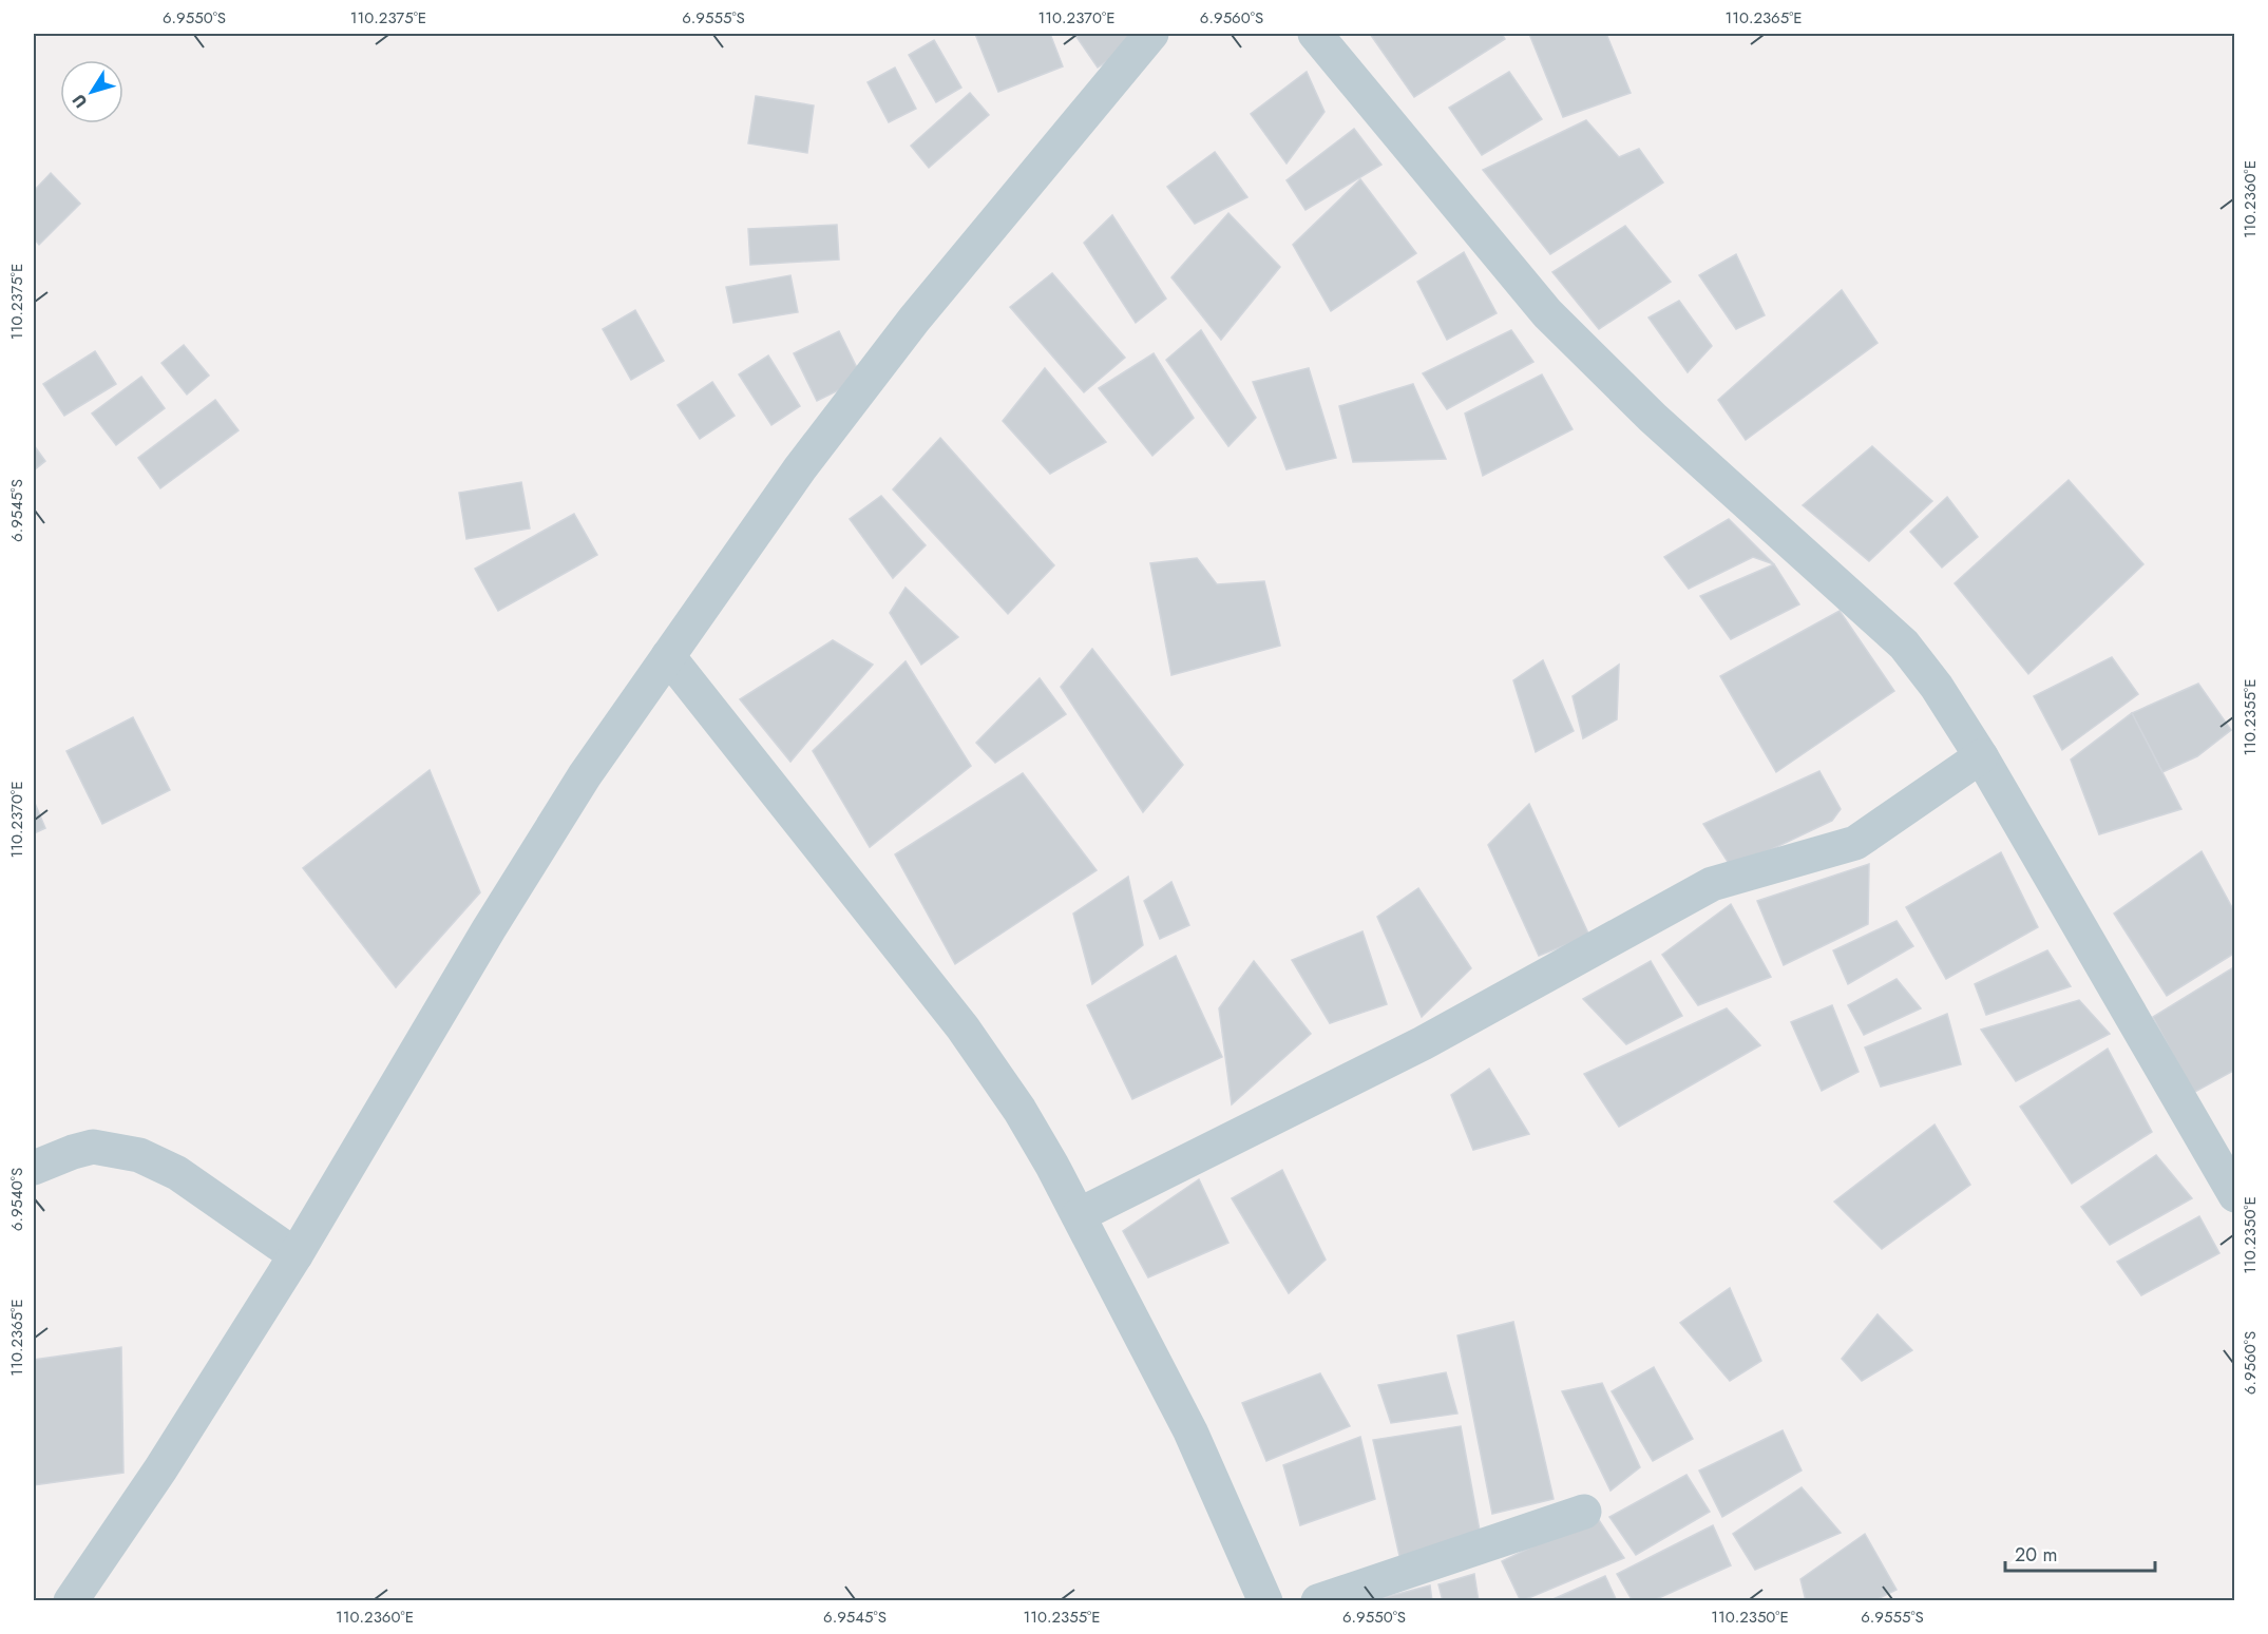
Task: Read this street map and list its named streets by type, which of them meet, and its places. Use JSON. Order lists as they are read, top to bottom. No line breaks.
{"scale_bar":"20 m","north":"bottom left","coordinates":["6.9550°S","110.2375°E","6.9555°S","110.2370°E","6.9560°S","110.2365°E","110.2360°E","6.9545°S","110.2355°E","6.9540°S","110.2350°E"]}
